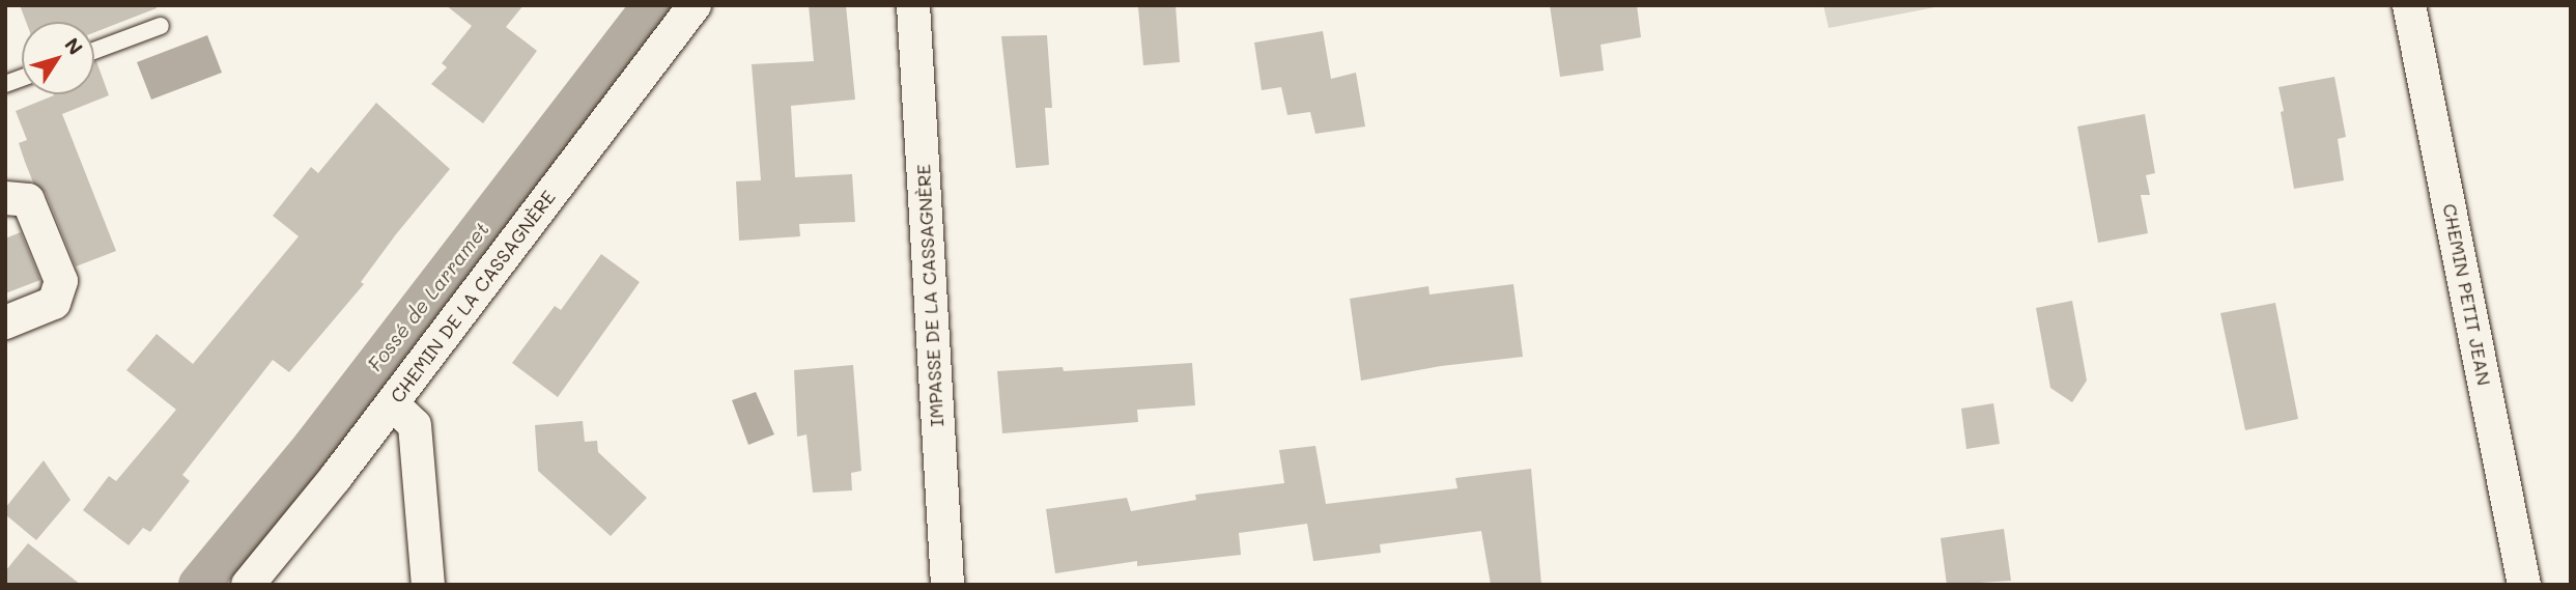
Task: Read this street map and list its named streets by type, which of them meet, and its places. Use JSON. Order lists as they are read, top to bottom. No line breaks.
{"streets":{"street":["CHEMIN PETIT JEAN","IMPASSE DE LA CASSAGNÈRE","CHEMIN DE LA CASSAGNÈRE"]},"water":["Fossé de Larramet"],"north":"top right"}
